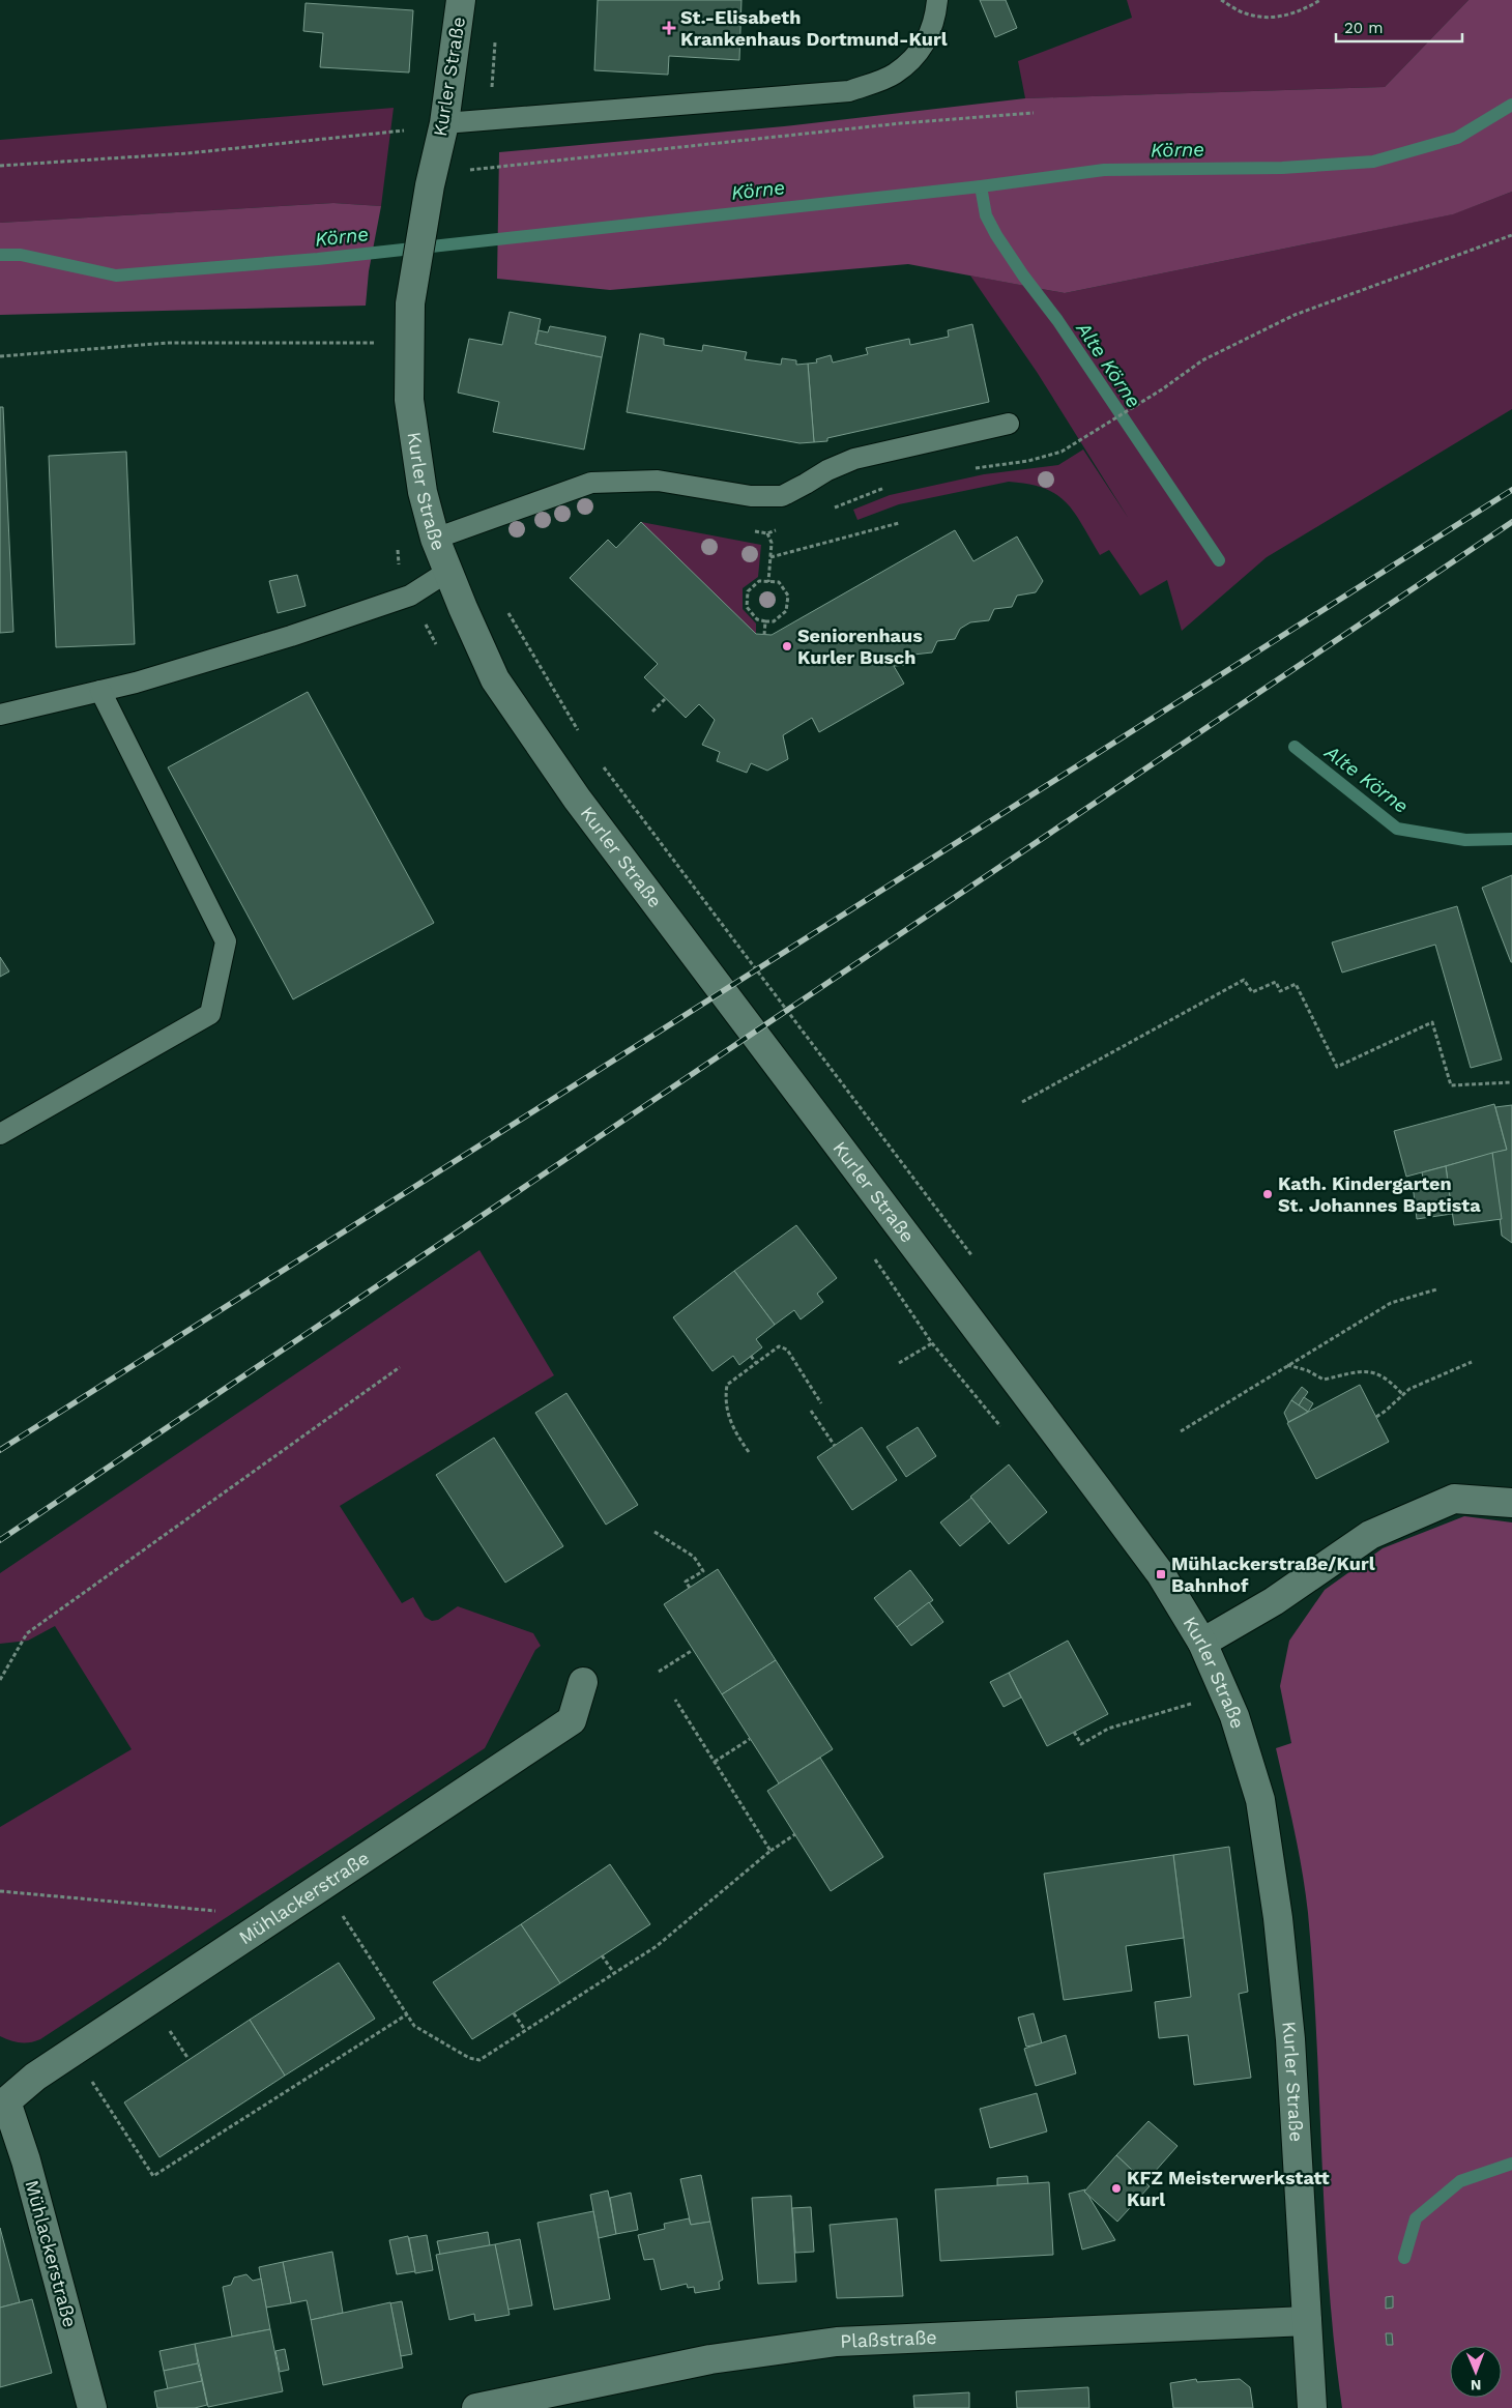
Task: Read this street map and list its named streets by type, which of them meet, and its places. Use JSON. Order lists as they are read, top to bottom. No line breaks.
{"streets":{"main road":["Kurler Straße","Mühlackerstraße","Plaßstraße"]},"crossings":[["Kurler Straße","Plaßstraße"]],"water":["Körne","Alte Körne"],"places":{"health":["St.-Elisabeth Krankenhaus Dortmund-Kurl"],"other":["Seniorenhaus Kurler Busch","Kath. Kindergarten St. Johannes Baptista","KFZ Meisterwerkstatt Kurl"],"transit":["Mühlackerstraße/Kurl Bahnhof"]},"scale_bar":"20 m","north":"bottom"}
